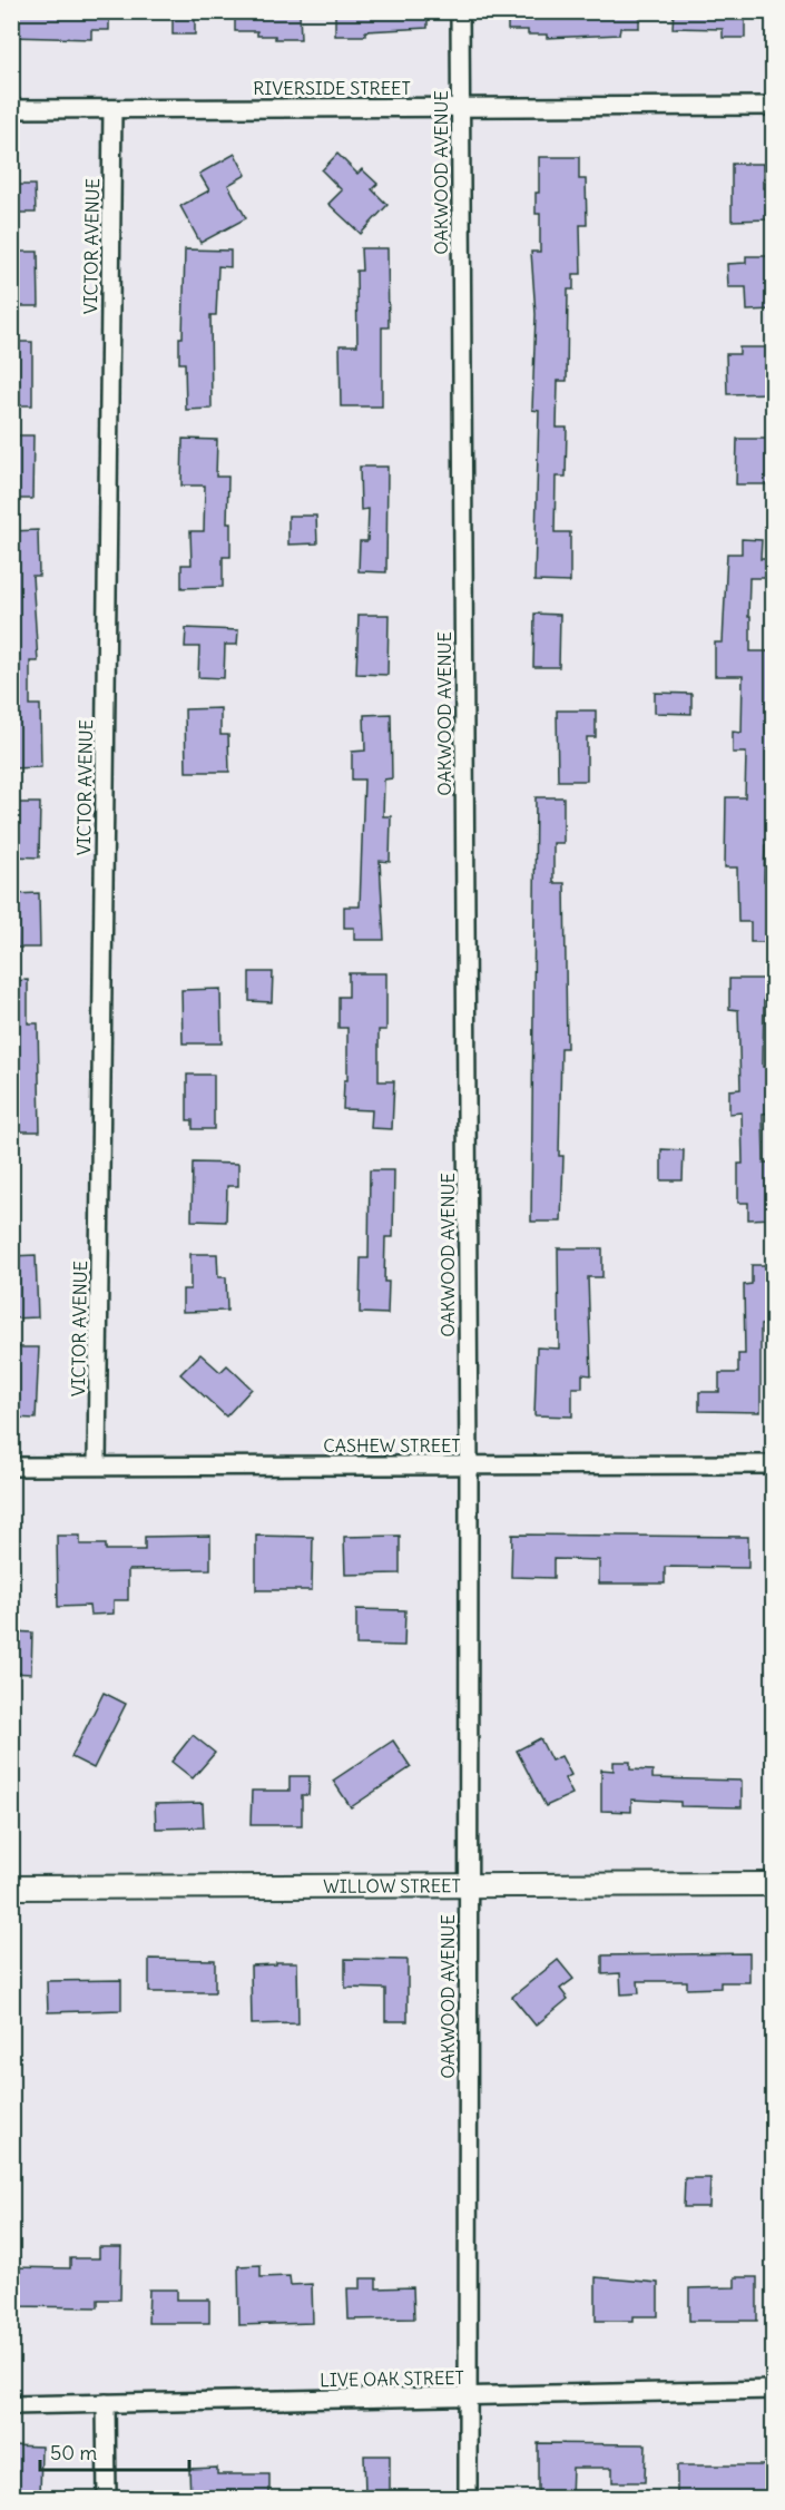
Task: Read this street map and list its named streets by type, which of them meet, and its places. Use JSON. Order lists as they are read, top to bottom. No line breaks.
{"streets":{"street":["RIVERSIDE STREET","OAKWOOD AVENUE","VICTOR AVENUE","CASHEW STREET","WILLOW STREET","LIVE OAK STREET"]},"crossings":[["RIVERSIDE STREET","OAKWOOD AVENUE"],["RIVERSIDE STREET","VICTOR AVENUE"],["OAKWOOD AVENUE","CASHEW STREET"],["OAKWOOD AVENUE","WILLOW STREET"],["OAKWOOD AVENUE","LIVE OAK STREET"],["VICTOR AVENUE","CASHEW STREET"]],"scale_bar":"50 m"}
